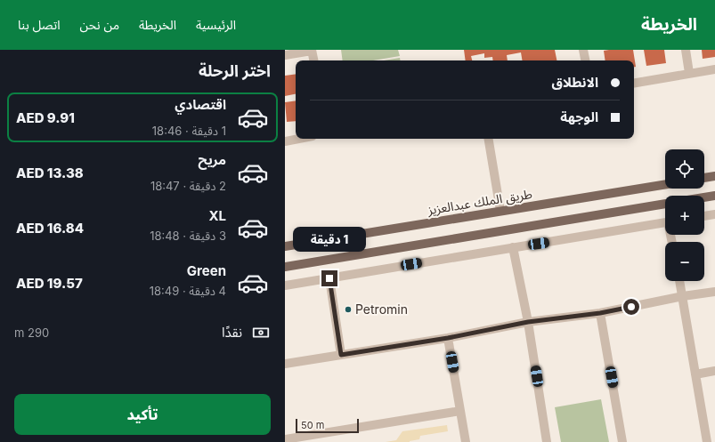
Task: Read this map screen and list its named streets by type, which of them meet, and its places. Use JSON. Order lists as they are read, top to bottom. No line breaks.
{"streets":{"main road":["طريق الملك عبدالعزيز"]},"places":["Petromin"],"scale_bar":"50 m","page":{"header":"الخريطة","nav":["الرئيسية","الخريطة","من نحن","اتصل بنا"],"heading":"اختر الرحلة","banner":["الانطلاق","الوجهة"],"list":[{"name":"اقتصادي","note":"1 دقيقة · 18:46","value":"AED 9.91"},{"name":"مريح","note":"2 دقيقة · 18:47","value":"AED 13.38"},{"name":"XL","note":"3 دقيقة · 18:48","value":"AED 16.84"},{"name":"Green","note":"4 دقيقة · 18:49","value":"AED 19.57"}],"map_buttons":["+","−"],"bubble":"1 دقيقة","pay":["نقدًا","290 m"],"buttons":"تأكيد","scale":"50 m"}}
